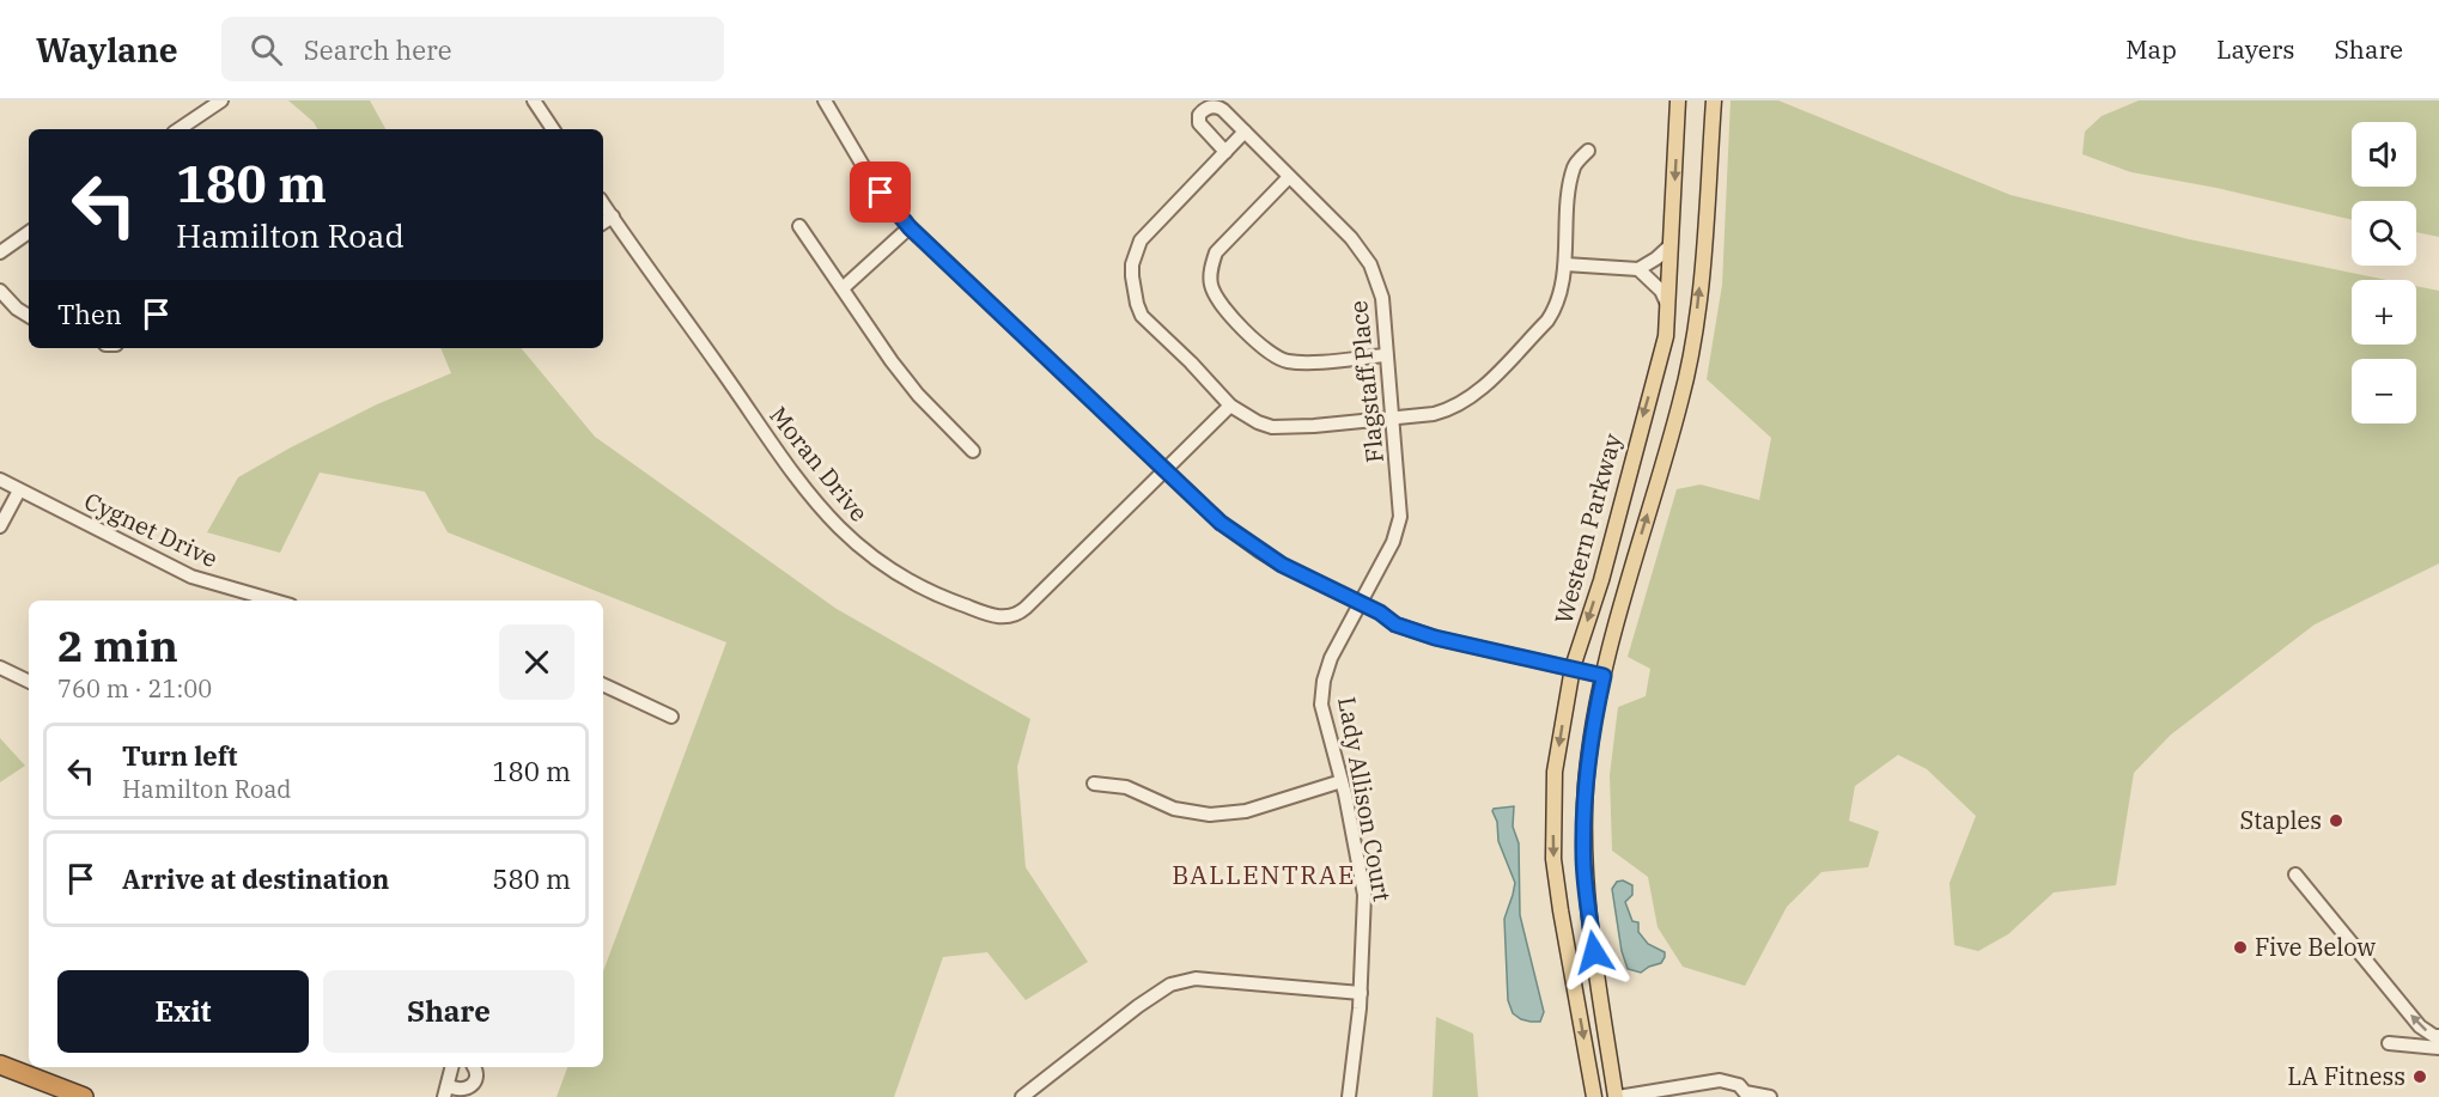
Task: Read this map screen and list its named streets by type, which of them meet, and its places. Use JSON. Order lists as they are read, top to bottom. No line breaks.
{"streets":{"main road":["Western Parkway"],"street":["Flagstaff Place","Moran Drive","Cygnet Drive","Lady Allison Court"]},"crossings":[["Flagstaff Place","Lady Allison Court"]],"districts":["BALLENTRAE"],"places":["Staples","Five Below","LA Fitness"],"page":{"header":"Waylane","search":"Search here","nav":["Map","Layers","Share"],"map_buttons":["+","−"],"turn":["180 m","Hamilton Road"],"then":"Then","heading":["2 min","760 m · 21:00"],"list":[{"name":"Turn left","note":"Hamilton Road","value":"180 m"},{"name":"Arrive at destination","value":"580 m"}],"buttons":["Exit","Share"]}}
